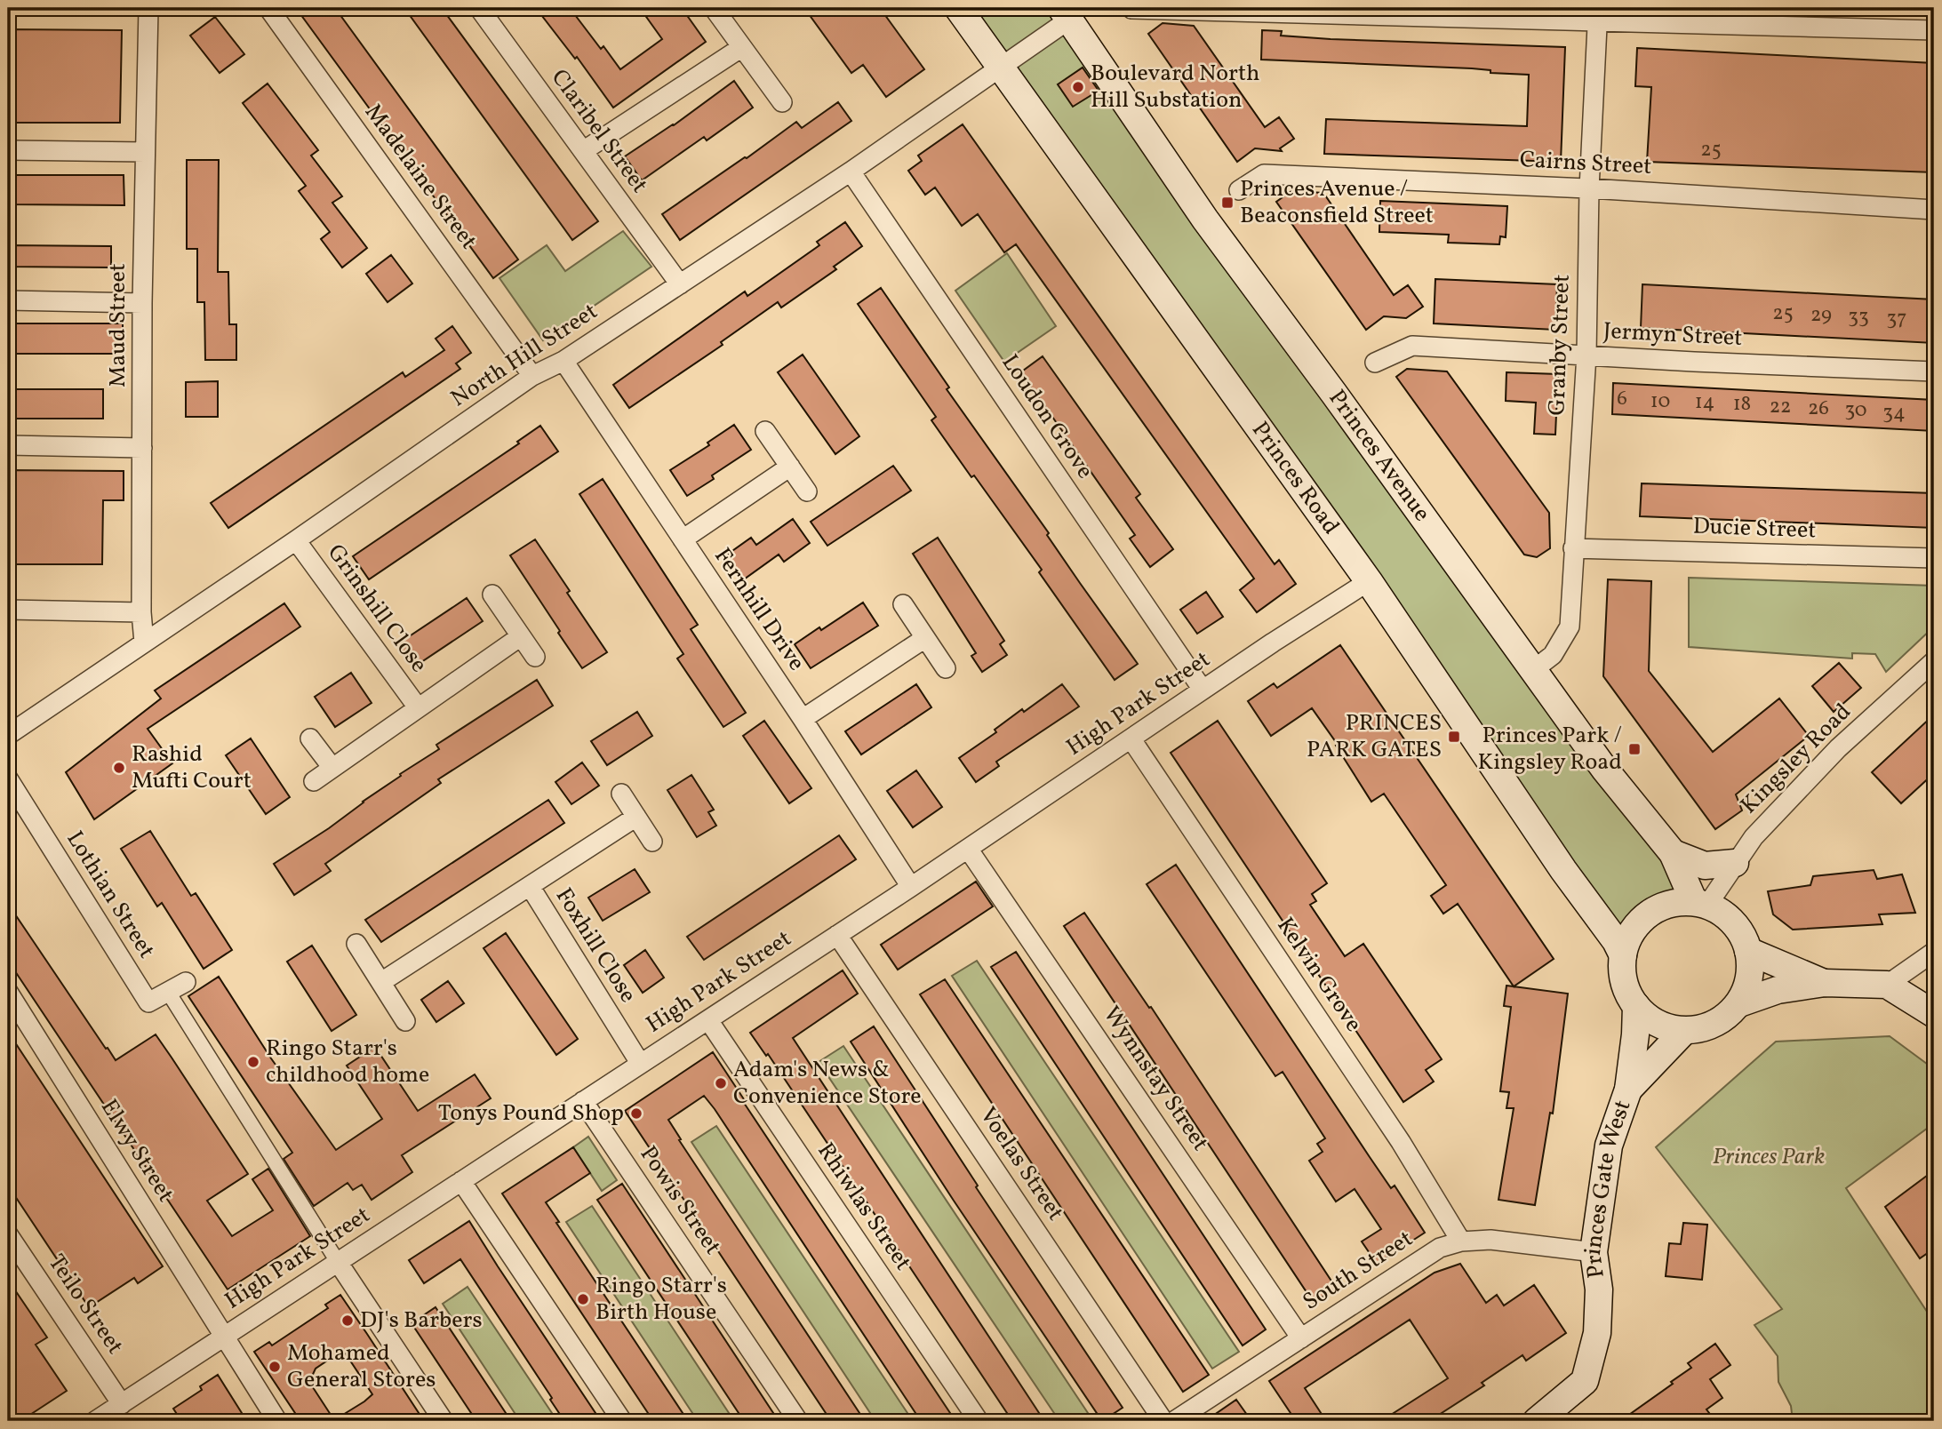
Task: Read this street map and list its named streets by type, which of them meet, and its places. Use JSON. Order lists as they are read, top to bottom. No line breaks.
{"streets":{"main road":["Princes Avenue","Princes Road","Princes Gate West"],"street":["Claribel Street","Cairns Street","Madelaine Street","Maud Street","Jermyn Street","Granby Street","North Hill Street","Loudon Grove","Ducie Street","Grinshill Close","Fernhill Drive","High Park Street","Kingsley Road","Lothian Street","Foxhill Close","Kelvin Grove","Wynnstay Street","Elwy Street","Voelas Street","Powis Street","Rhiwlas Street","South Street","Teilo Street"]},"crossings":[["Claribel Street","North Hill Street"],["Cairns Street","Granby Street"],["Madelaine Street","North Hill Street"],["Maud Street","North Hill Street"],["Jermyn Street","Granby Street"],["Granby Street","Princes Avenue"],["Granby Street","Ducie Street"],["North Hill Street","Loudon Grove"],["North Hill Street","Princes Avenue"],["North Hill Street","Princes Road"],["North Hill Street","Grinshill Close"],["North Hill Street","Fernhill Drive"],["Loudon Grove","High Park Street"],["Princes Avenue","Princes Road"],["Princes Avenue","Kingsley Road"],["Princes Avenue","Princes Gate West"],["Princes Road","High Park Street"],["Princes Road","Kingsley Road"],["Princes Road","Princes Gate West"],["Fernhill Drive","High Park Street"],["High Park Street","Foxhill Close"],["High Park Street","Kelvin Grove"],["High Park Street","Wynnstay Street"],["High Park Street","Elwy Street"],["High Park Street","Voelas Street"],["High Park Street","Powis Street"],["High Park Street","Rhiwlas Street"],["High Park Street","Teilo Street"],["Kingsley Road","Princes Gate West"],["Kelvin Grove","South Street"],["Wynnstay Street","South Street"],["Princes Gate West","South Street"]],"parks":["Princes Park"],"places":{"other":["Boulevard North Hill Substation","Rashid Mufti Court","Ringo Starr's childhood home","Adam's News & Convenience Store","Tonys Pound Shop","Ringo Starr's Birth House","DJ's Barbers","Mohamed General Stores"],"transit":["Princes Avenue / Beaconsfield Street","PRINCES PARK GATES","Princes Park / Kingsley Road"]},"house_numbers":["25","25","29","33","37","6","10","14","18","22","26","30","34"]}
